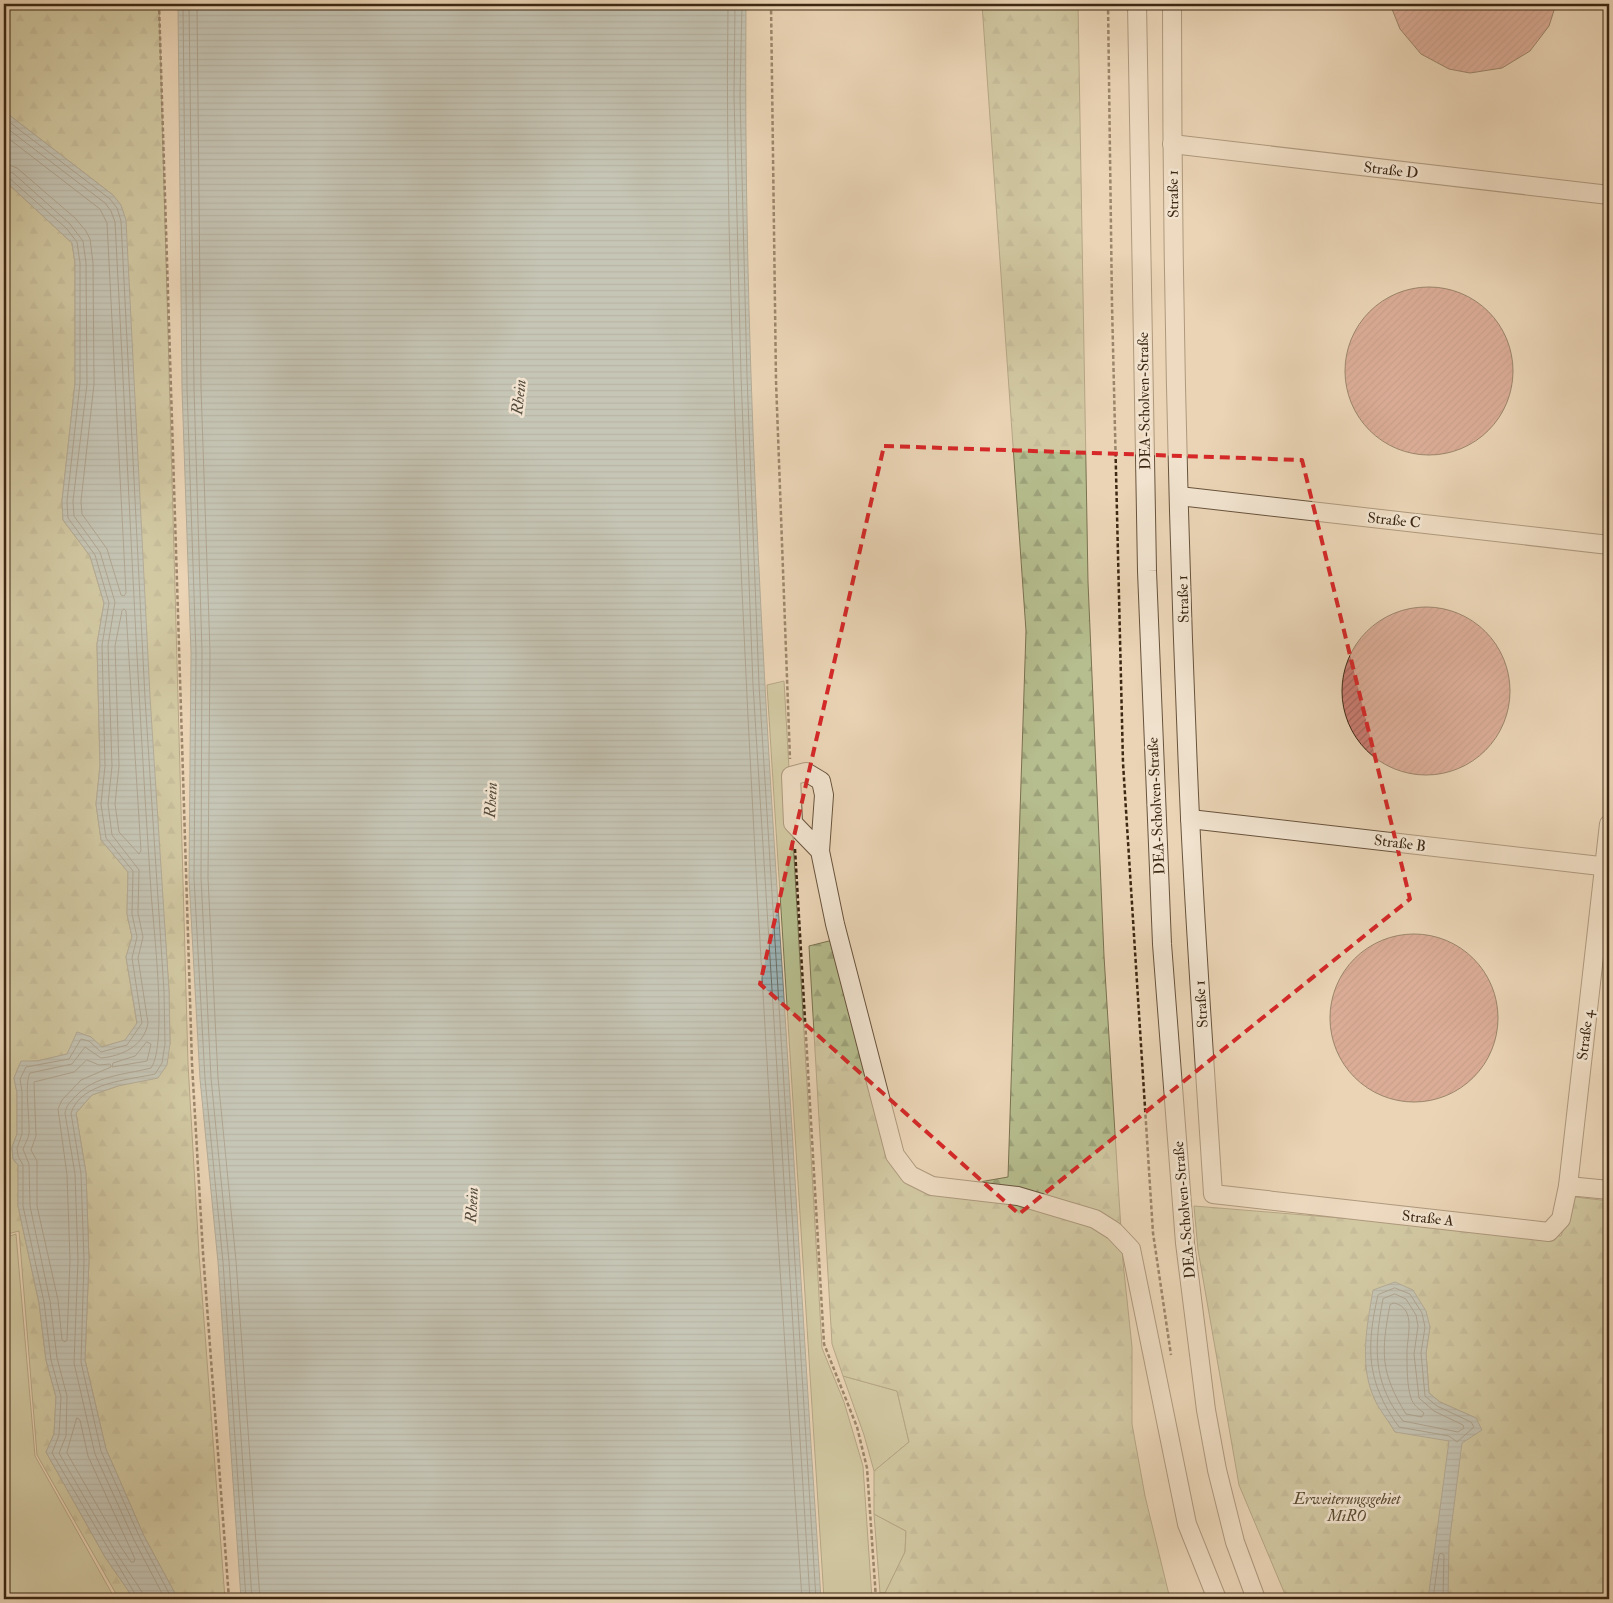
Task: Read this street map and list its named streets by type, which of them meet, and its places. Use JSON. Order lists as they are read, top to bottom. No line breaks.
{"streets":{"street":["Straße D","Straße 1","DEA-Scholven-Straße","Straße C","Straße B","Straße 4","Straße A"]},"crossings":[["Straße D","Straße 1"],["Straße 1","Straße C"],["Straße 1","Straße B"],["Straße 1","Straße A"],["Straße B","Straße 4"],["Straße 4","Straße A"]],"water":["Rhein"],"parks":["Erweiterungsgebiet MiRO"]}
